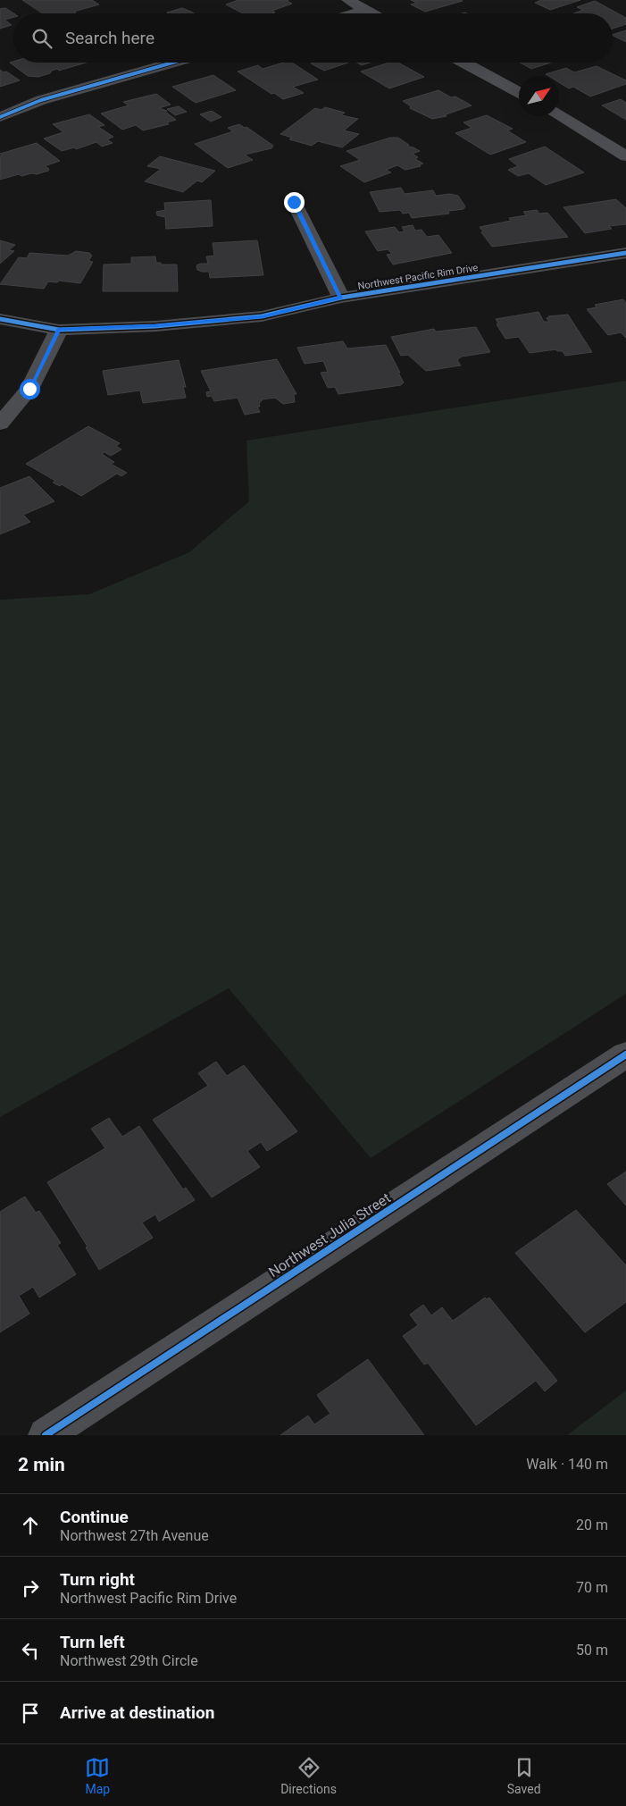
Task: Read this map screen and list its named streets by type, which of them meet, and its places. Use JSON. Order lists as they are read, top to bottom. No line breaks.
{"streets":{"street":["Northwest Pacific Rim Drive","Northwest Julia Street"]},"north":"top right","page":{"search":"Search here","heading":["2 min","Walk · 140 m"],"list":[["Continue","Northwest 27th Avenue","20 m"],["Turn right","Northwest Pacific Rim Drive","70 m"],["Turn left","Northwest 29th Circle","50 m"],"Arrive at destination"],"nav":["Map","Directions","Saved"]}}
